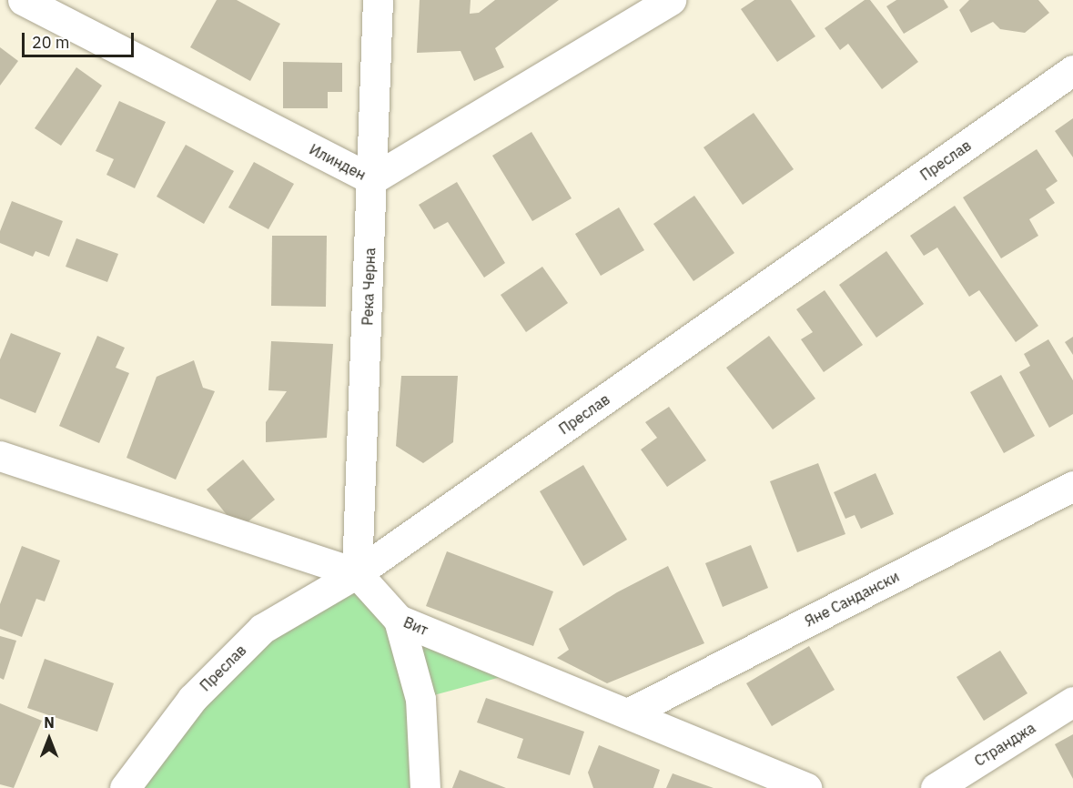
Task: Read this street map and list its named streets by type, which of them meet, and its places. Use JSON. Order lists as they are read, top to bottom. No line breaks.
{"streets":{"street":["Преслав","Илинден","Река Черна","Яне Сандански","Вит","Странджа"]},"crossings":[["Преслав","Река Черна"],["Преслав","Вит"],["Илинден","Река Черна"],["Река Черна","Вит"],["Яне Сандански","Вит"]],"scale_bar":"20 m","north":"top"}
